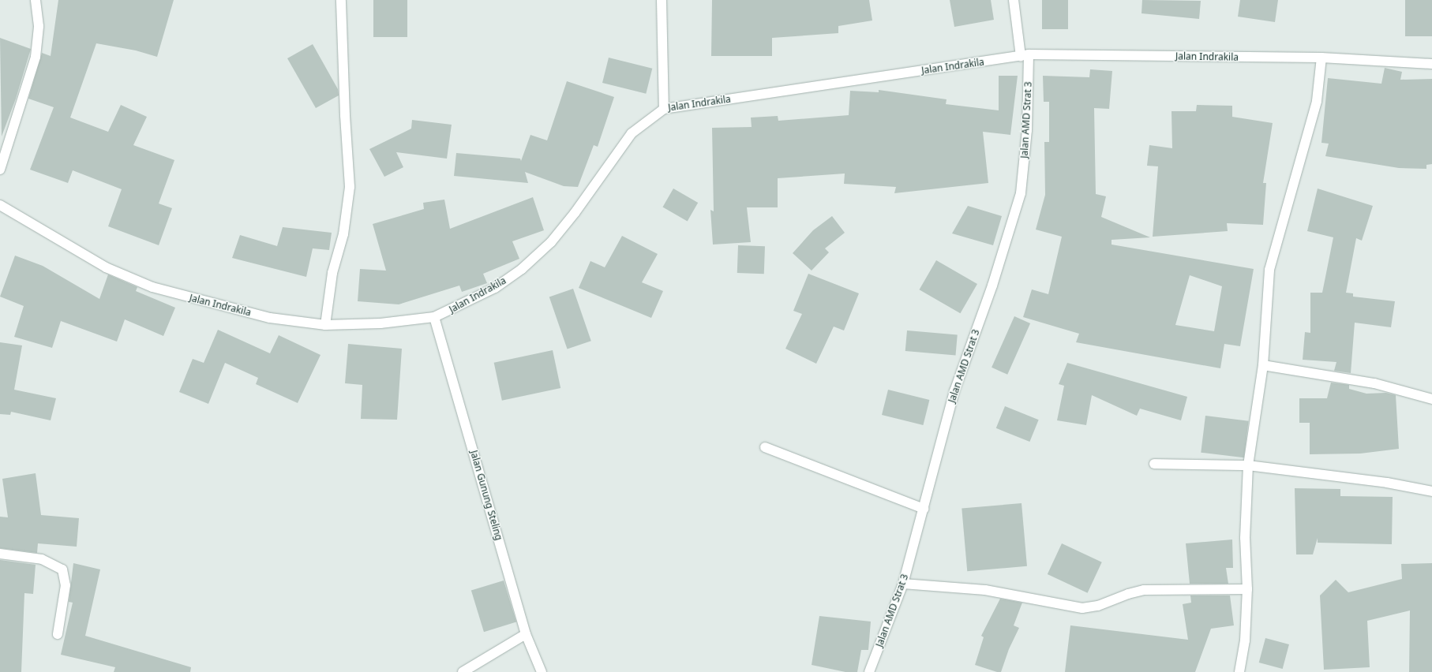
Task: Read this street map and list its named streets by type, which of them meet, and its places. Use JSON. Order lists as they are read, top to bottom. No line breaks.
{"streets":{"street":["Jalan Indrakila","Jalan AMD Strat 3","Jalan Gunung Steling"]},"crossings":[["Jalan Indrakila","Jalan AMD Strat 3"],["Jalan Indrakila","Jalan Gunung Steling"]]}
